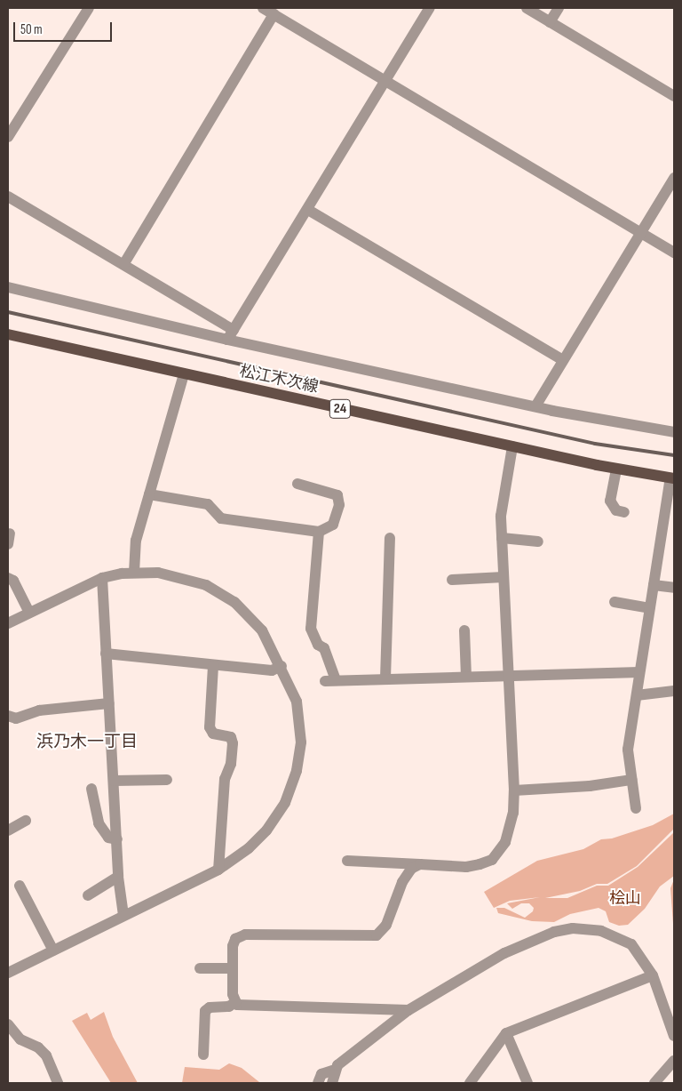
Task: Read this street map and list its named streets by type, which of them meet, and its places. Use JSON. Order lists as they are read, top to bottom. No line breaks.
{"streets":{"main road":["松江木次線","24"]},"districts":["浜乃木一丁目"],"parks":["桧山"],"scale_bar":"50 m"}
